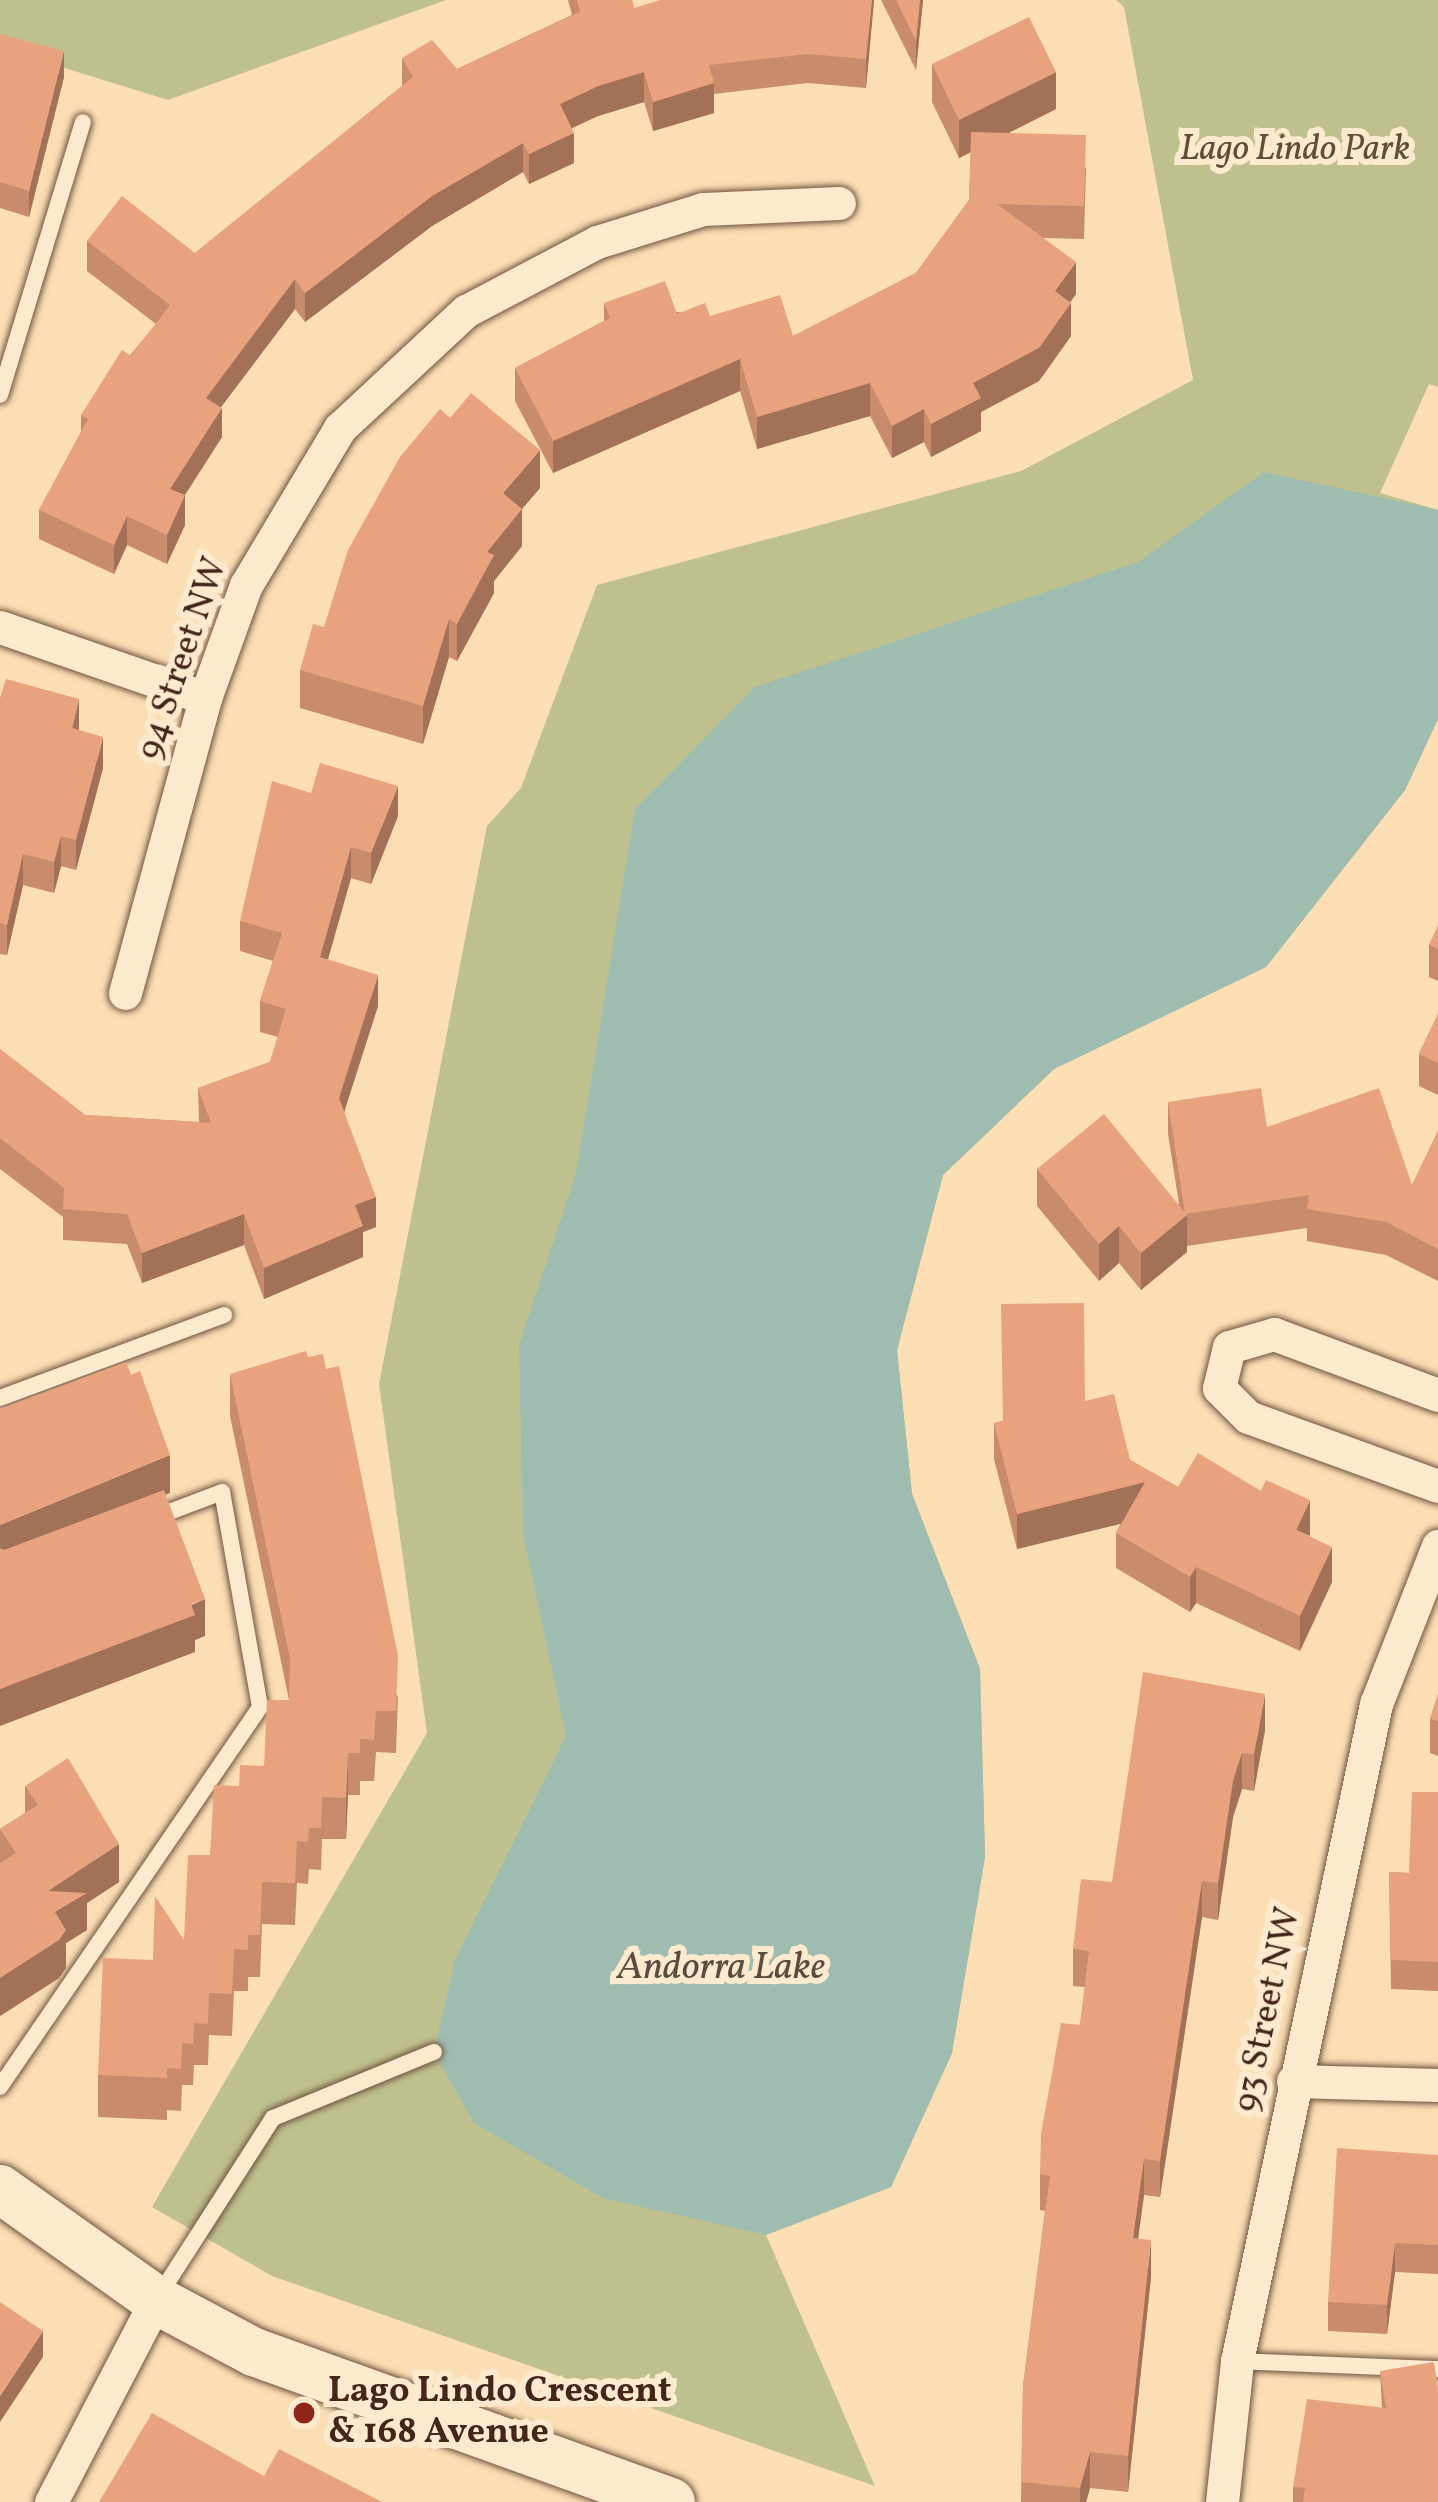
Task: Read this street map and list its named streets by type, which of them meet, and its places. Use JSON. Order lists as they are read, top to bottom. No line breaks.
{"streets":{"street":["94 Street NW","93 Street NW"]},"water":["Andorra Lake"],"parks":["Lago Lindo Park"],"places":["Lago Lindo Crescent & 168 Avenue"]}
